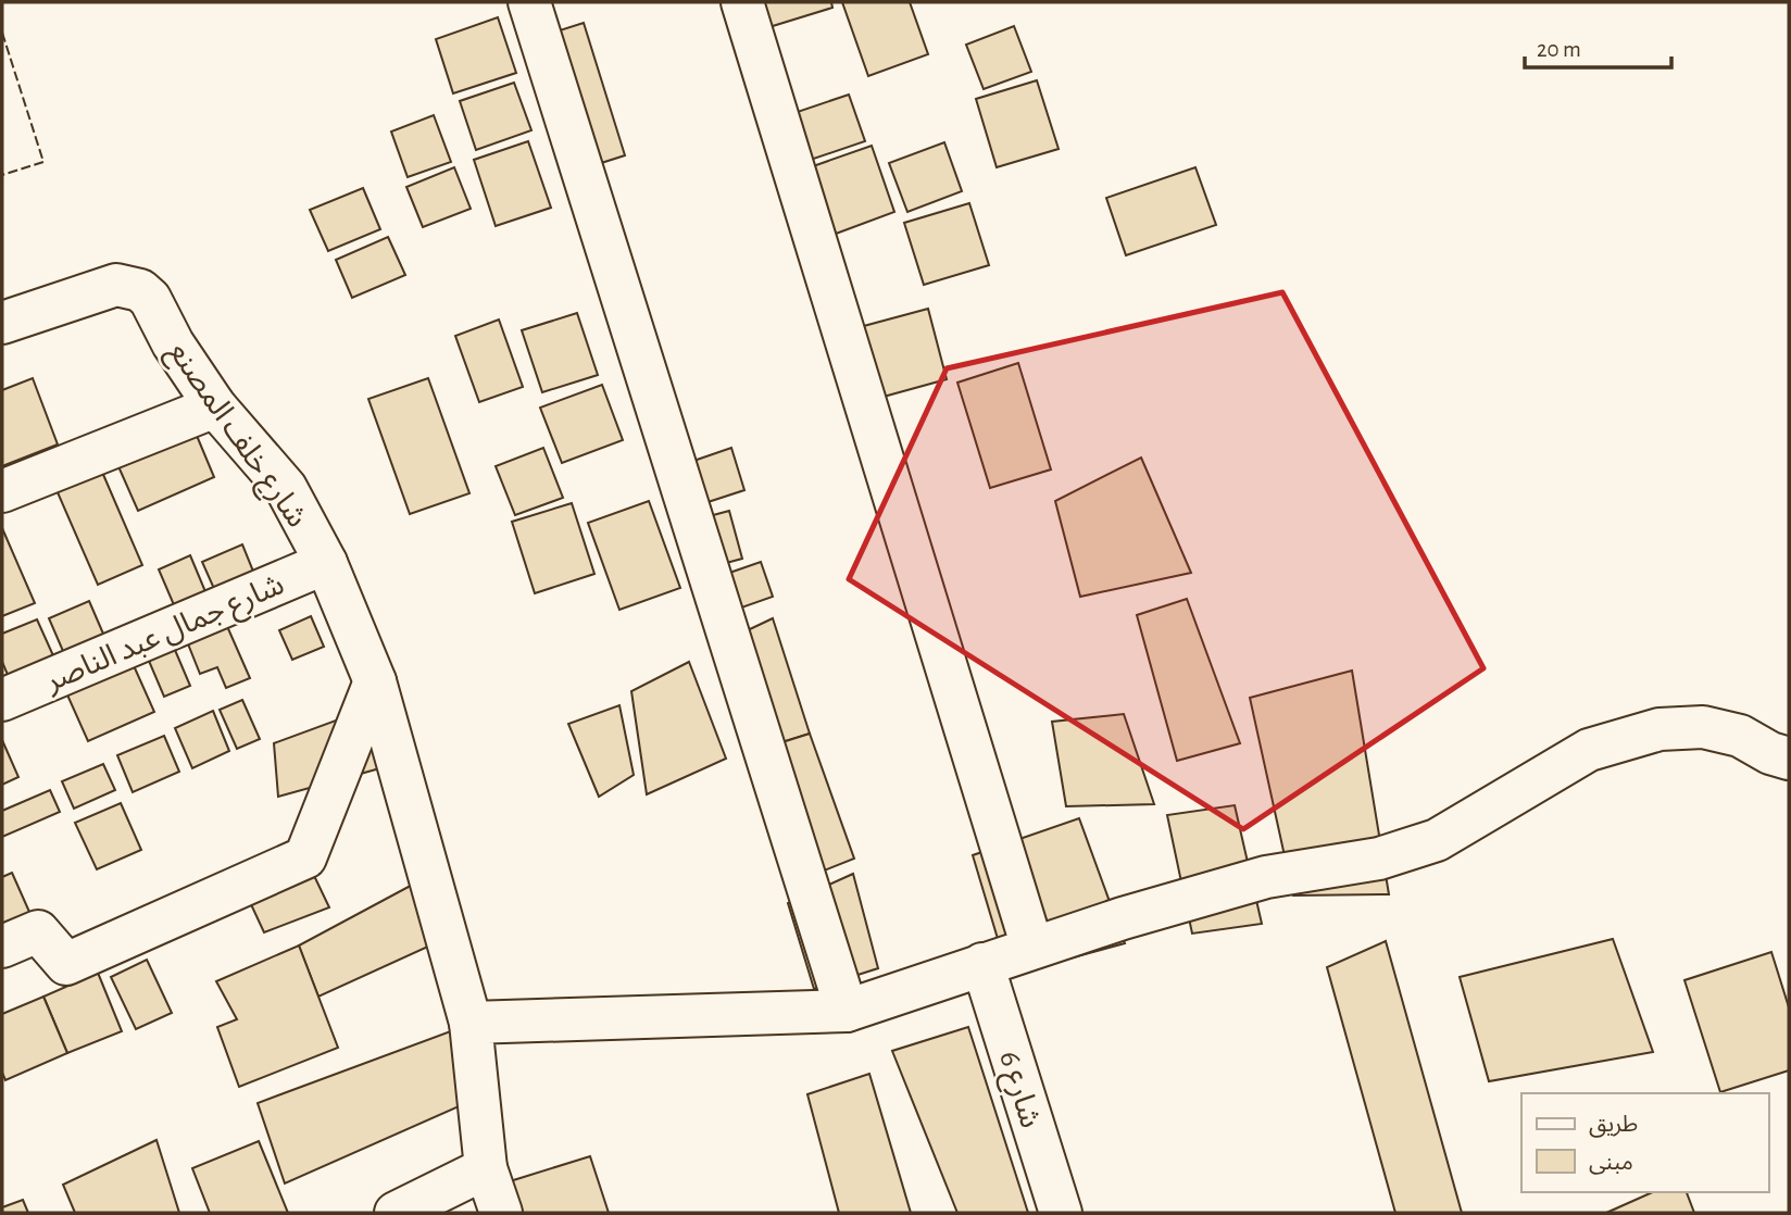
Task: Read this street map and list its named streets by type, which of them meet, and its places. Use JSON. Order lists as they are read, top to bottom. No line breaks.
{"streets":{"street":["شارع خلف المصنع","شارع جمال عبد الناصر","شارع 6"]},"crossings":[["شارع خلف المصنع","شارع جمال عبد الناصر"]],"legend":["طريق","مبنى"],"scale_bar":"20 m"}
